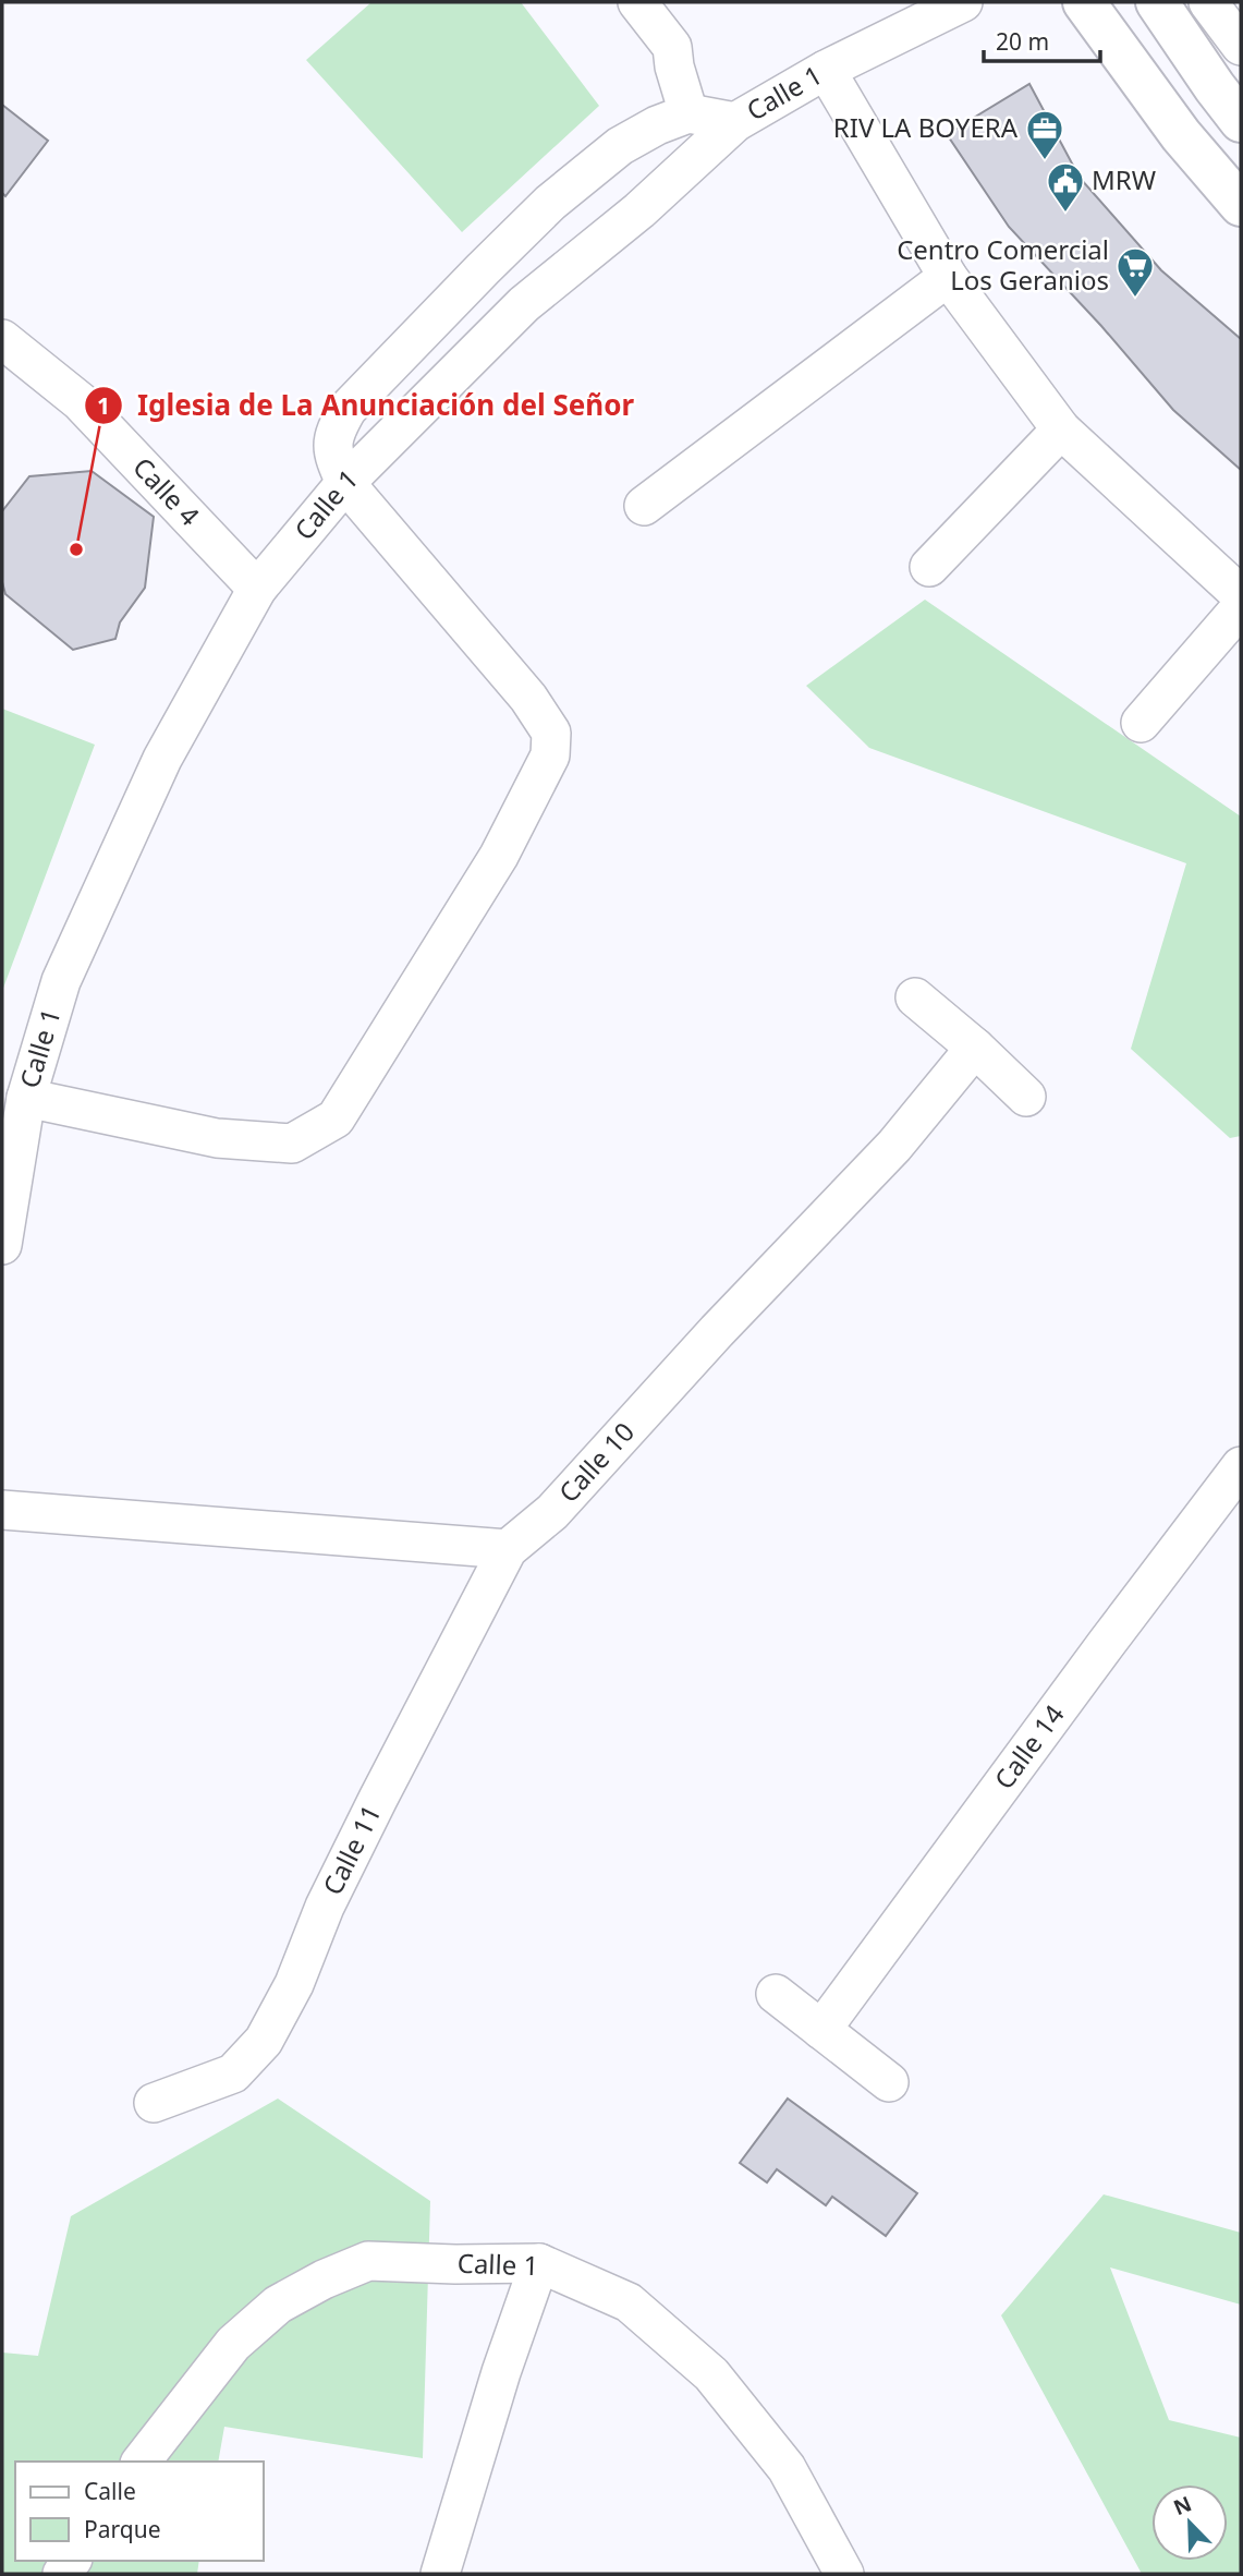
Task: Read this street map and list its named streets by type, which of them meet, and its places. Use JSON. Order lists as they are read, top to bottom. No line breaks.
{"streets":{"street":["Calle 1","Calle 4","Calle 10","Calle 14","Calle 11"]},"crossings":[["Calle 1","Calle 4"],["Calle 10","Calle 11"]],"places":{"office":["RIV LA BOYERA"],"public building":["MRW"],"supermarket":["Centro Comercial Los Geranios"],"other":["Iglesia de La Anunciación del Señor"]},"legend":["Calle","Parque"],"scale_bar":"20 m","north":"top left"}
